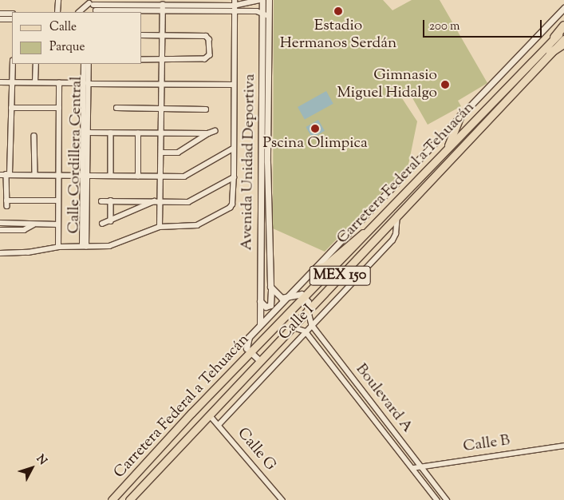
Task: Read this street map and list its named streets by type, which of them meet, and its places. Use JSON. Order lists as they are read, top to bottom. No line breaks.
{"streets":{"main road":["Carretera Federal a Tehuacán","MEX 150"],"street":["Calle Cordillera Central","Avenida Unidad Deportiva","Calle I","Boulevard A","Calle B","Calle G"]},"crossings":[["Carretera Federal a Tehuacán","MEX 150"],["Carretera Federal a Tehuacán","Calle I"],["Carretera Federal a Tehuacán","Boulevard A"],["Carretera Federal a Tehuacán","Calle G"],["Calle I","Boulevard A"],["Calle I","Calle G"],["Boulevard A","Calle B"]],"places":["Estadio Hermanos Serdán","Gimnasio Miguel Hidalgo","Pscina Olimpica"],"legend":["Calle","Parque"],"scale_bar":"200 m","north":"top right"}
